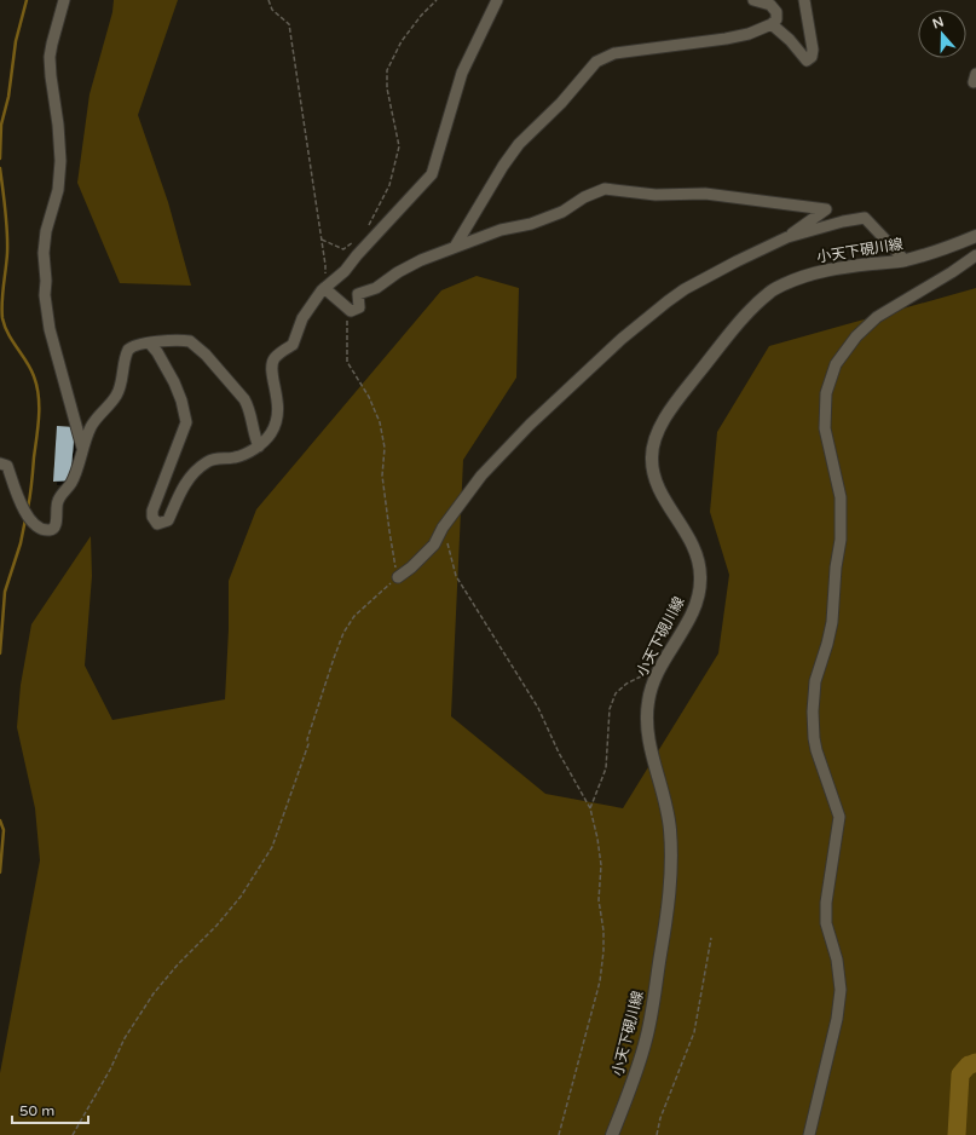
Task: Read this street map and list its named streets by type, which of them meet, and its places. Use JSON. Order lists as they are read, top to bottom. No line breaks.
{"streets":{"main road":["小天下硯川線"]},"scale_bar":"50 m","north":"top"}
